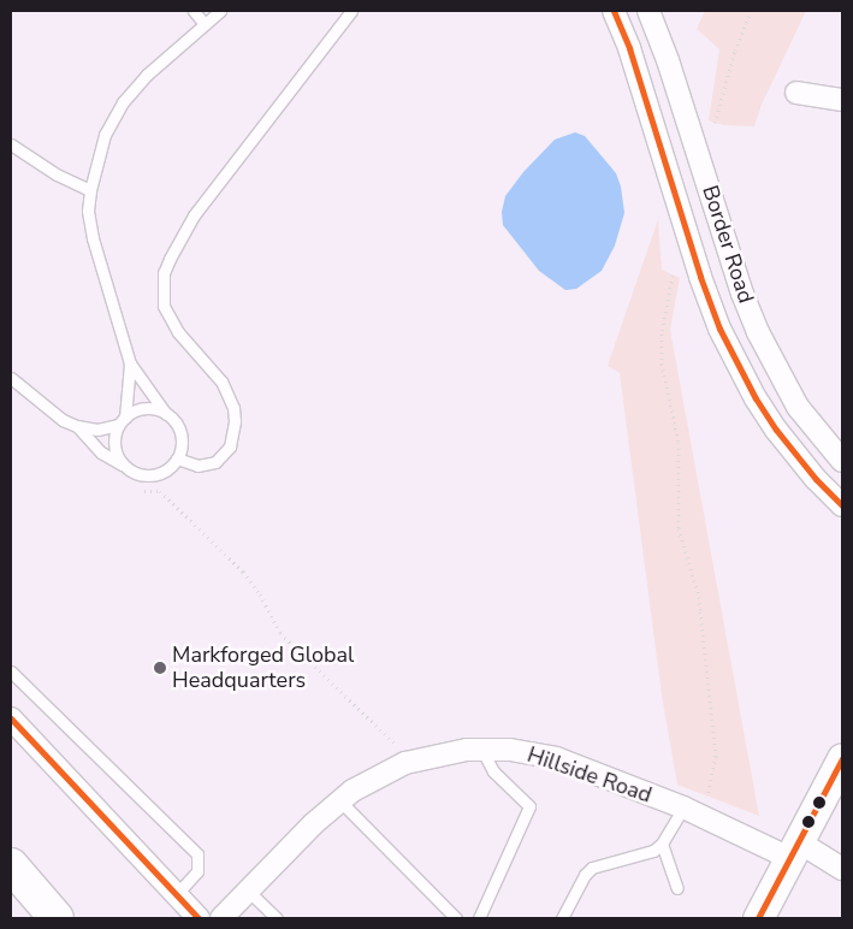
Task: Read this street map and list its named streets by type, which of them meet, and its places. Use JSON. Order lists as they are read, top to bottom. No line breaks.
{"streets":{"street":["Border Road","Hillside Road"]},"places":["Markforged Global Headquarters"]}
